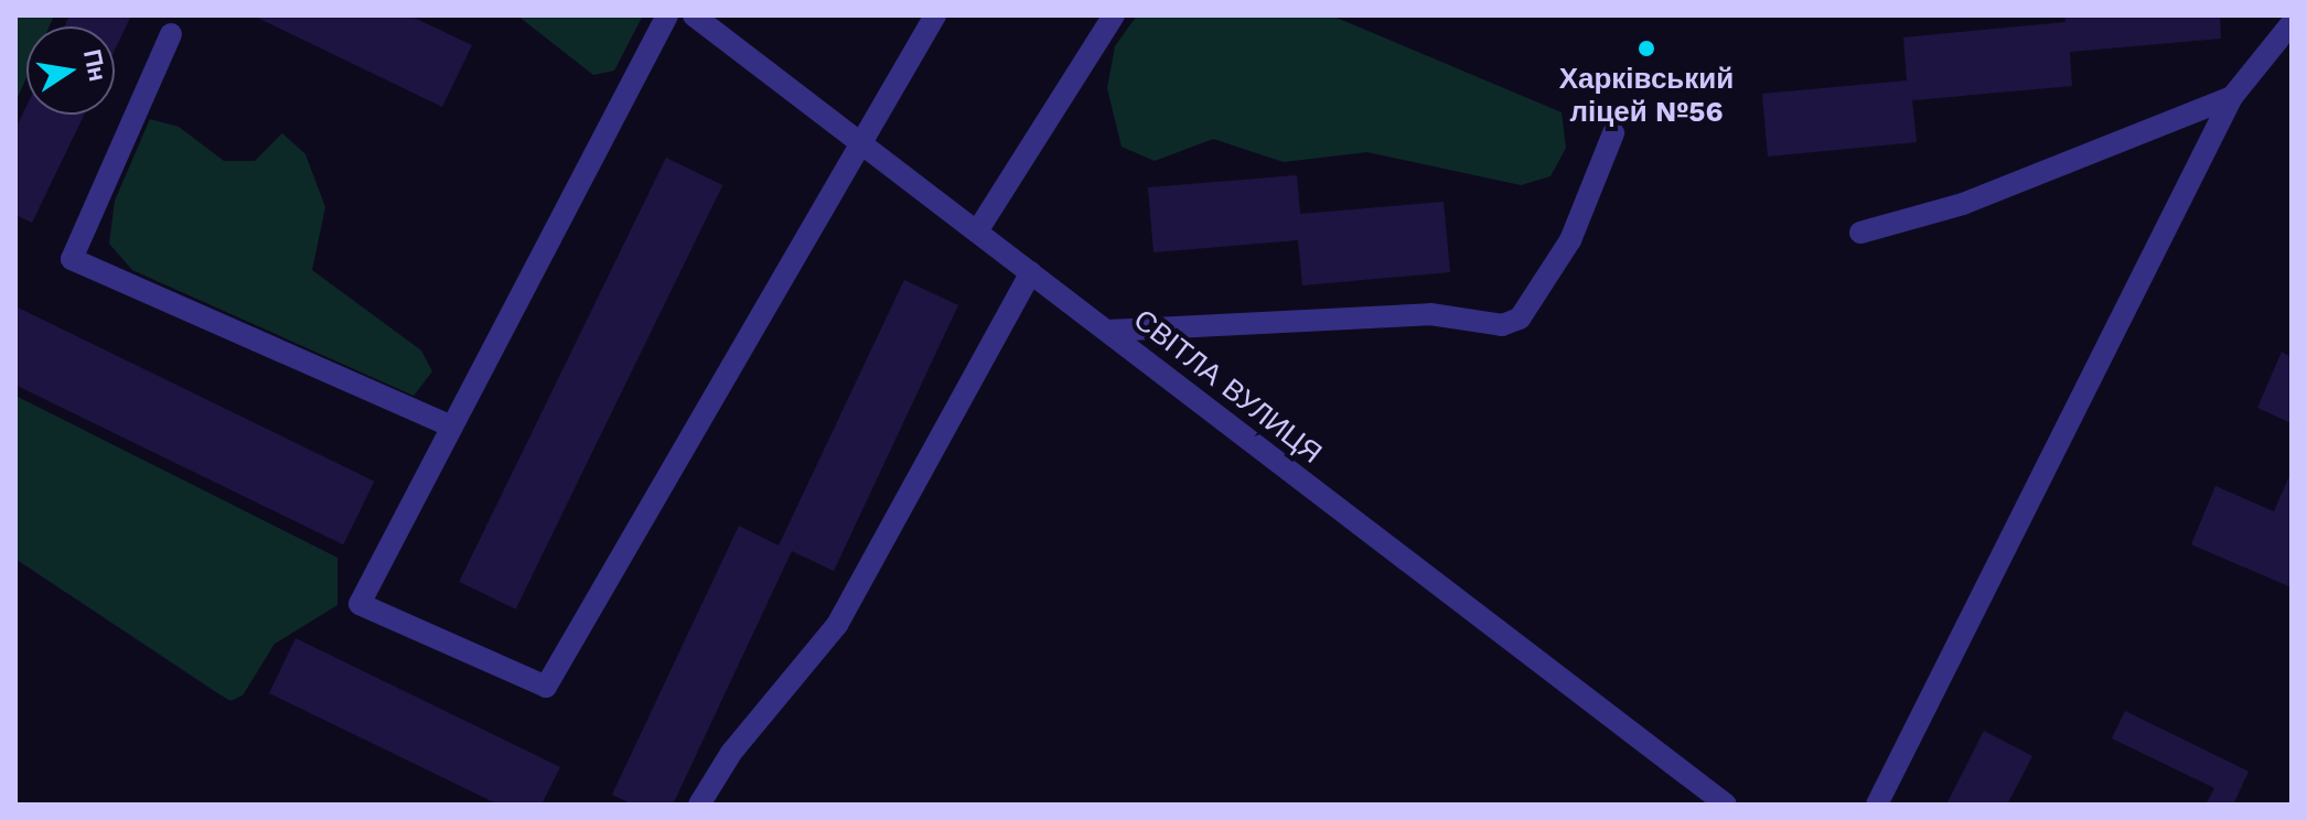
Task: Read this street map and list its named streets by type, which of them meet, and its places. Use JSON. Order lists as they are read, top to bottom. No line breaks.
{"streets":{"street":["СВІТЛА ВУЛИЦЯ"]},"places":["Харківський ліцей №56"],"north":"right"}
